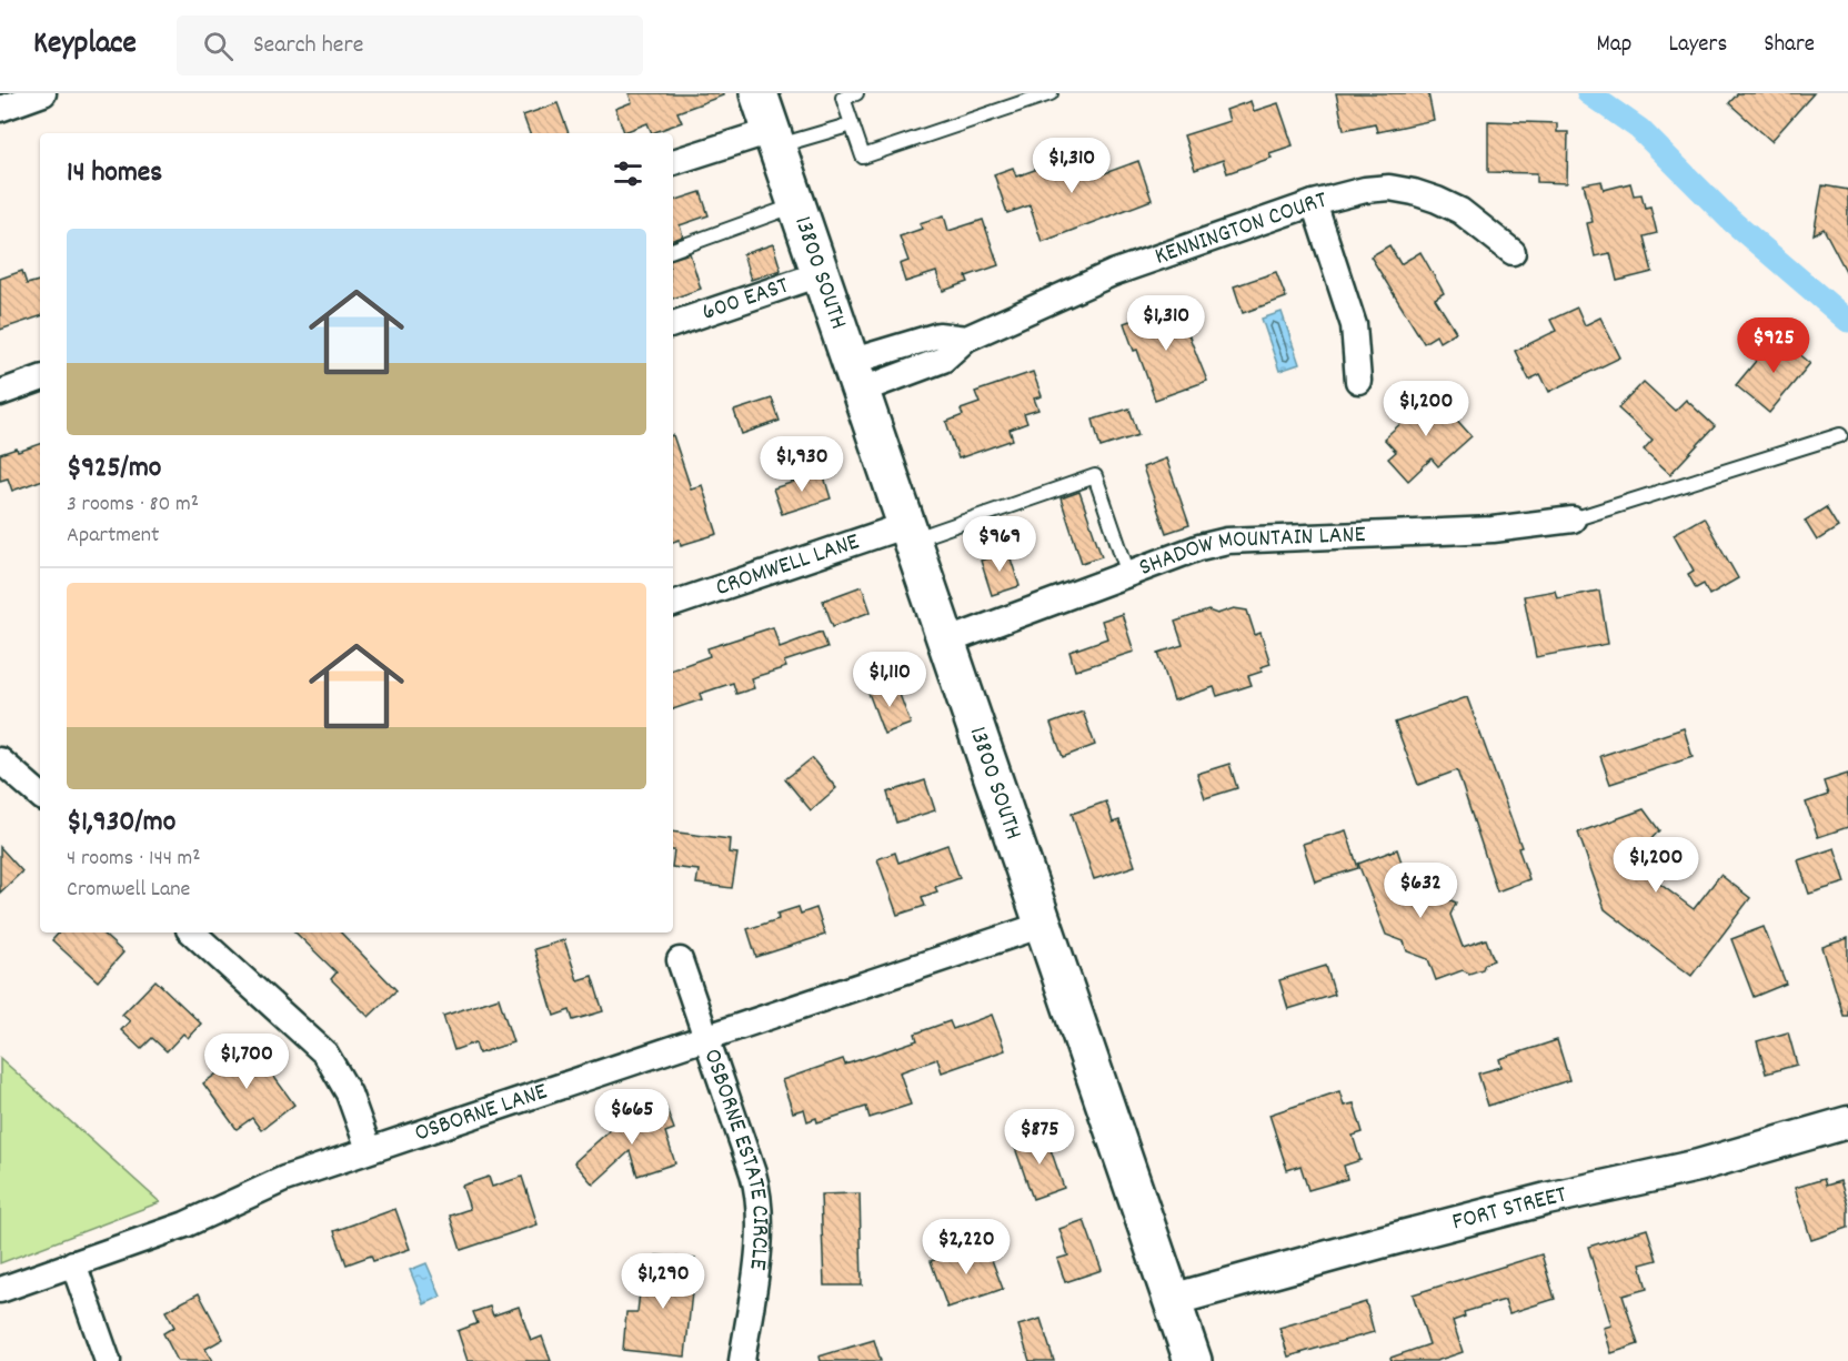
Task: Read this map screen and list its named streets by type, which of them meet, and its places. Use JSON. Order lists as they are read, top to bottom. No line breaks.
{"streets":{"main road":["13800 SOUTH"],"street":["KENNINGTON COURT","600 EAST","SHADOW MOUNTAIN LANE","CROMWELL LANE","OSBORNE LANE","OSBORNE ESTATE CIRCLE","FORT STREET"]},"crossings":[["KENNINGTON COURT","13800 SOUTH"],["13800 SOUTH","600 EAST"],["13800 SOUTH","SHADOW MOUNTAIN LANE"],["13800 SOUTH","CROMWELL LANE"],["13800 SOUTH","OSBORNE LANE"],["13800 SOUTH","FORT STREET"],["OSBORNE LANE","OSBORNE ESTATE CIRCLE"]],"page":{"header":"Keyplace","search":"Search here","nav":["Map","Layers","Share"],"heading":"14 homes","price":["$1,310","$1,310","$925","$1,200","$1,930","$969","$1,110","$1,200","$632","$1,700","$665","$875","$2,220","$1,290"],"list":[{"name":"$925/mo","note":"3 rooms · 80 m² · Apartment"},{"name":"$1,930/mo","note":"4 rooms · 144 m² · Cromwell Lane"}]}}
